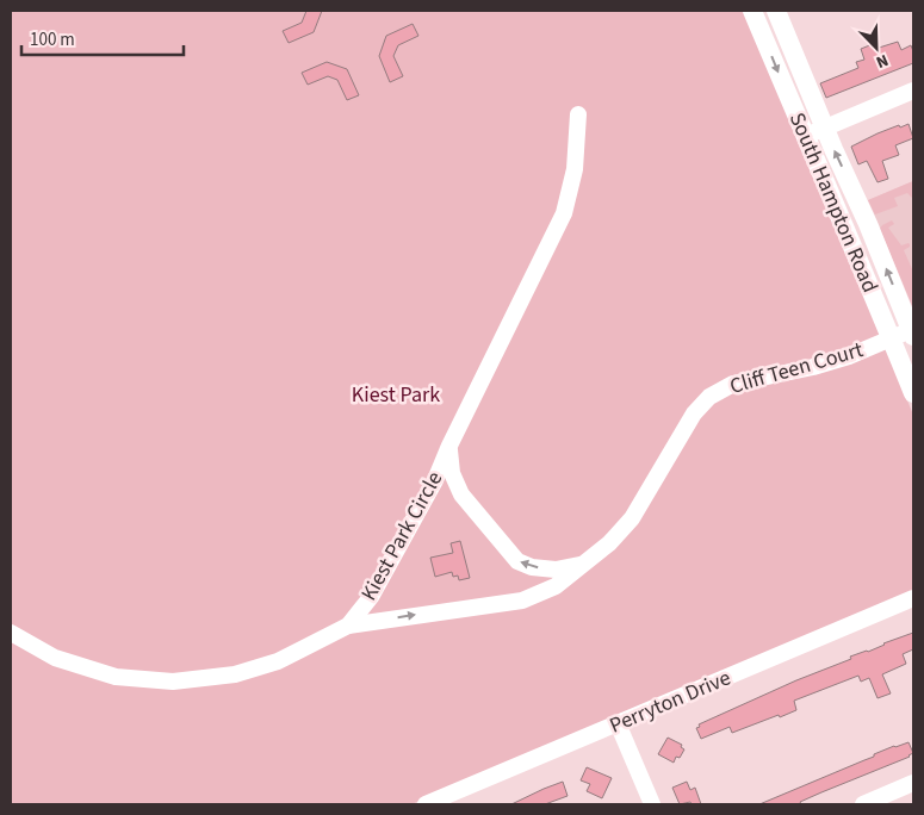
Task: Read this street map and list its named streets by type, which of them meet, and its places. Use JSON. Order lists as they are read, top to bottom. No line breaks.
{"streets":{"main road":["South Hampton Road"],"street":["Cliff Teen Court","Kiest Park Circle","Perryton Drive"]},"crossings":[["South Hampton Road","Cliff Teen Court"],["Cliff Teen Court","Kiest Park Circle"]],"parks":["Kiest Park"],"scale_bar":"100 m","north":"bottom right"}
